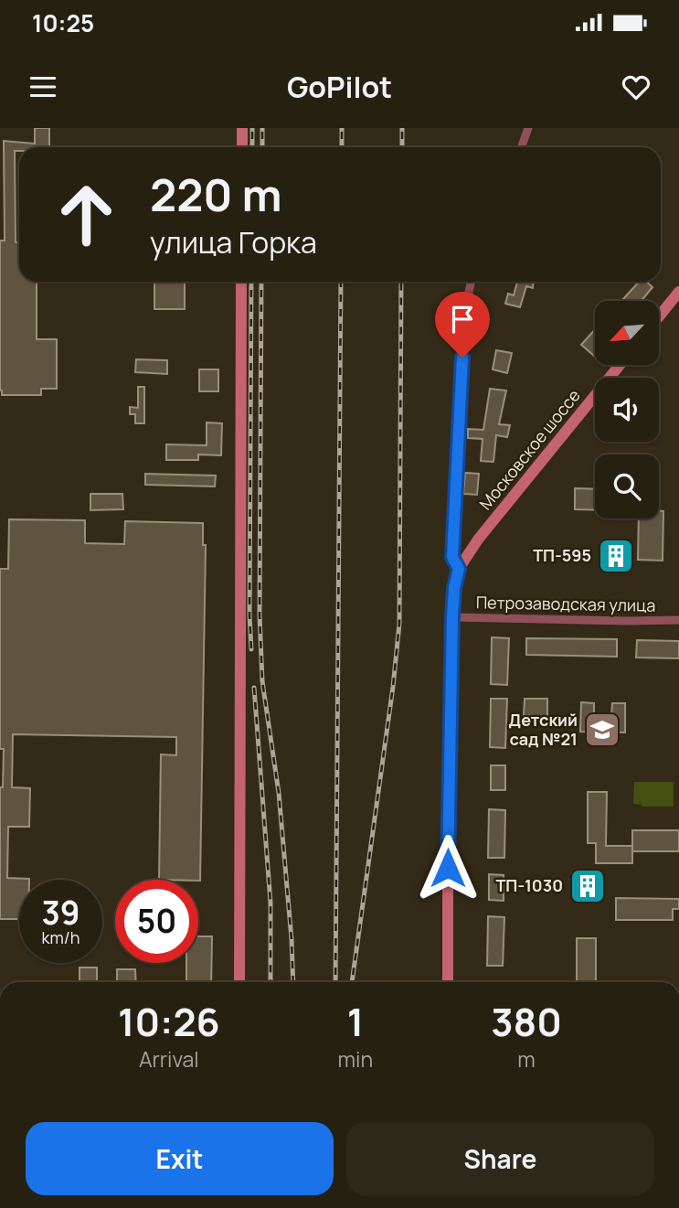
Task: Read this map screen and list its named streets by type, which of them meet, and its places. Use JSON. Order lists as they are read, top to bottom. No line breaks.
{"streets":{"street":["Московское шоссе","Петрозаводская улица"]},"places":{"building":["ТП-595","ТП-1030"],"school or university":["Детский сад №21"]},"north":"bottom left","page":{"status":"10:25","header":"GoPilot","turn":["220 m","улица Горка"],"speed":"39 km/h","limit":"50","eta":["10:26","Arrival","1","min","380","m"],"buttons":["Exit","Share"]}}
